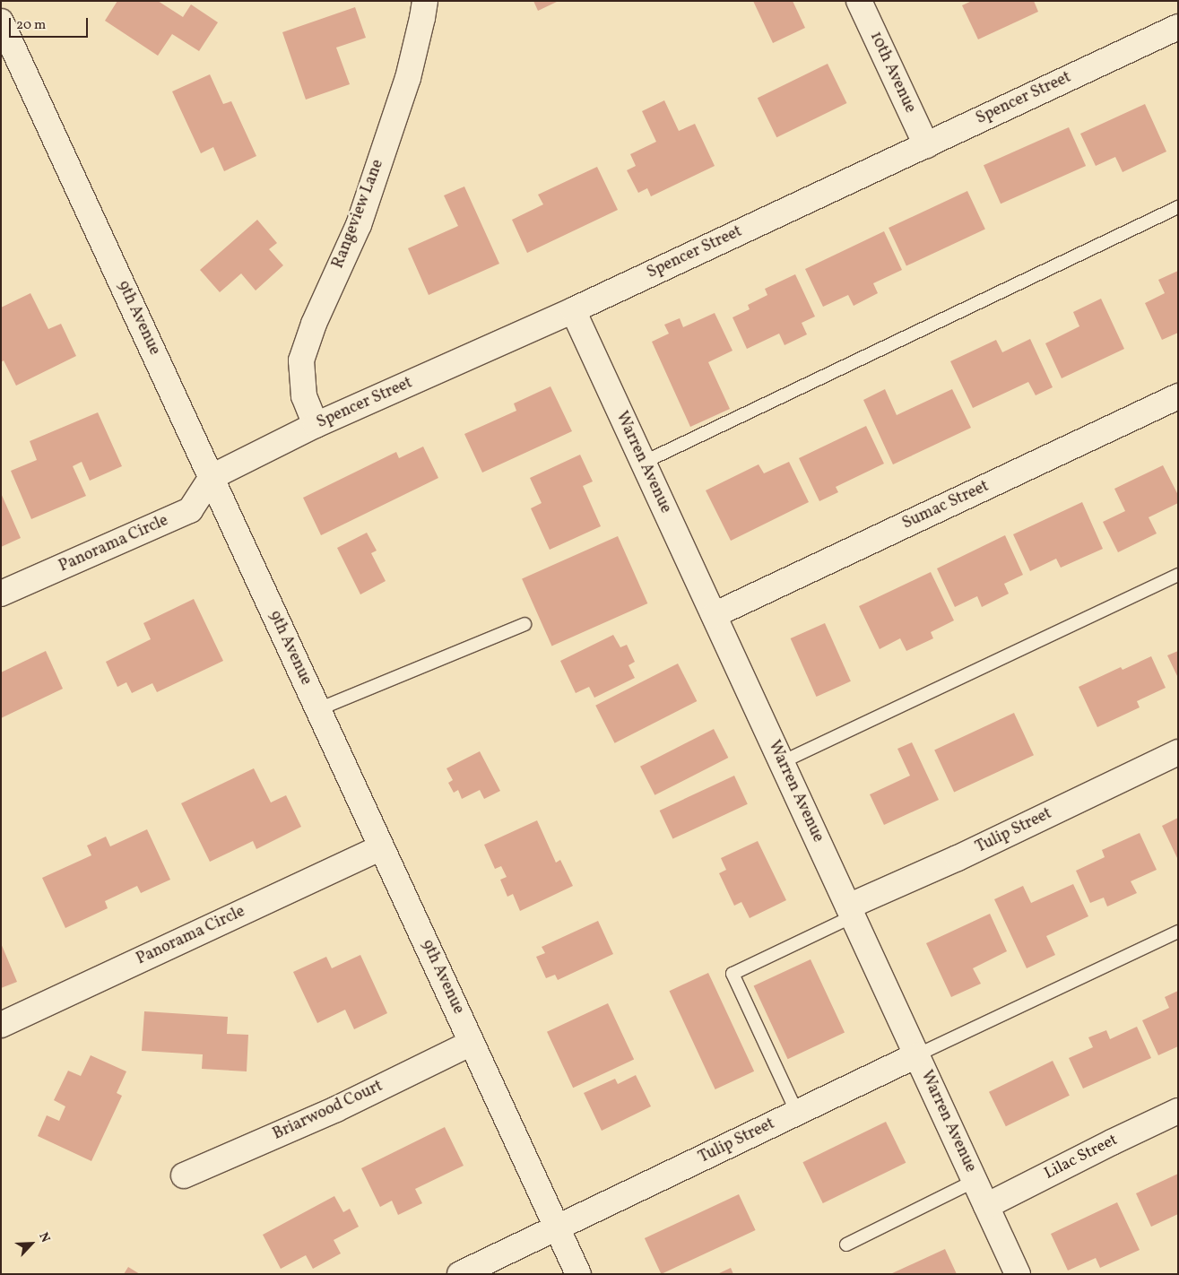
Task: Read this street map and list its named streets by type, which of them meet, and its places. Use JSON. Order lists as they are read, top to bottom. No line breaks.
{"streets":{"street":["10th Avenue","Spencer Street","Rangeview Lane","9th Avenue","Warren Avenue","Sumac Street","Panorama Circle","Tulip Street","Briarwood Court","Lilac Street"]},"crossings":[["10th Avenue","Spencer Street"],["Spencer Street","Rangeview Lane"],["Spencer Street","9th Avenue"],["Spencer Street","Warren Avenue"],["Spencer Street","Panorama Circle"],["9th Avenue","Panorama Circle"],["9th Avenue","Tulip Street"],["9th Avenue","Briarwood Court"],["Warren Avenue","Sumac Street"],["Warren Avenue","Tulip Street"],["Warren Avenue","Lilac Street"]],"scale_bar":"20 m","north":"top right"}
